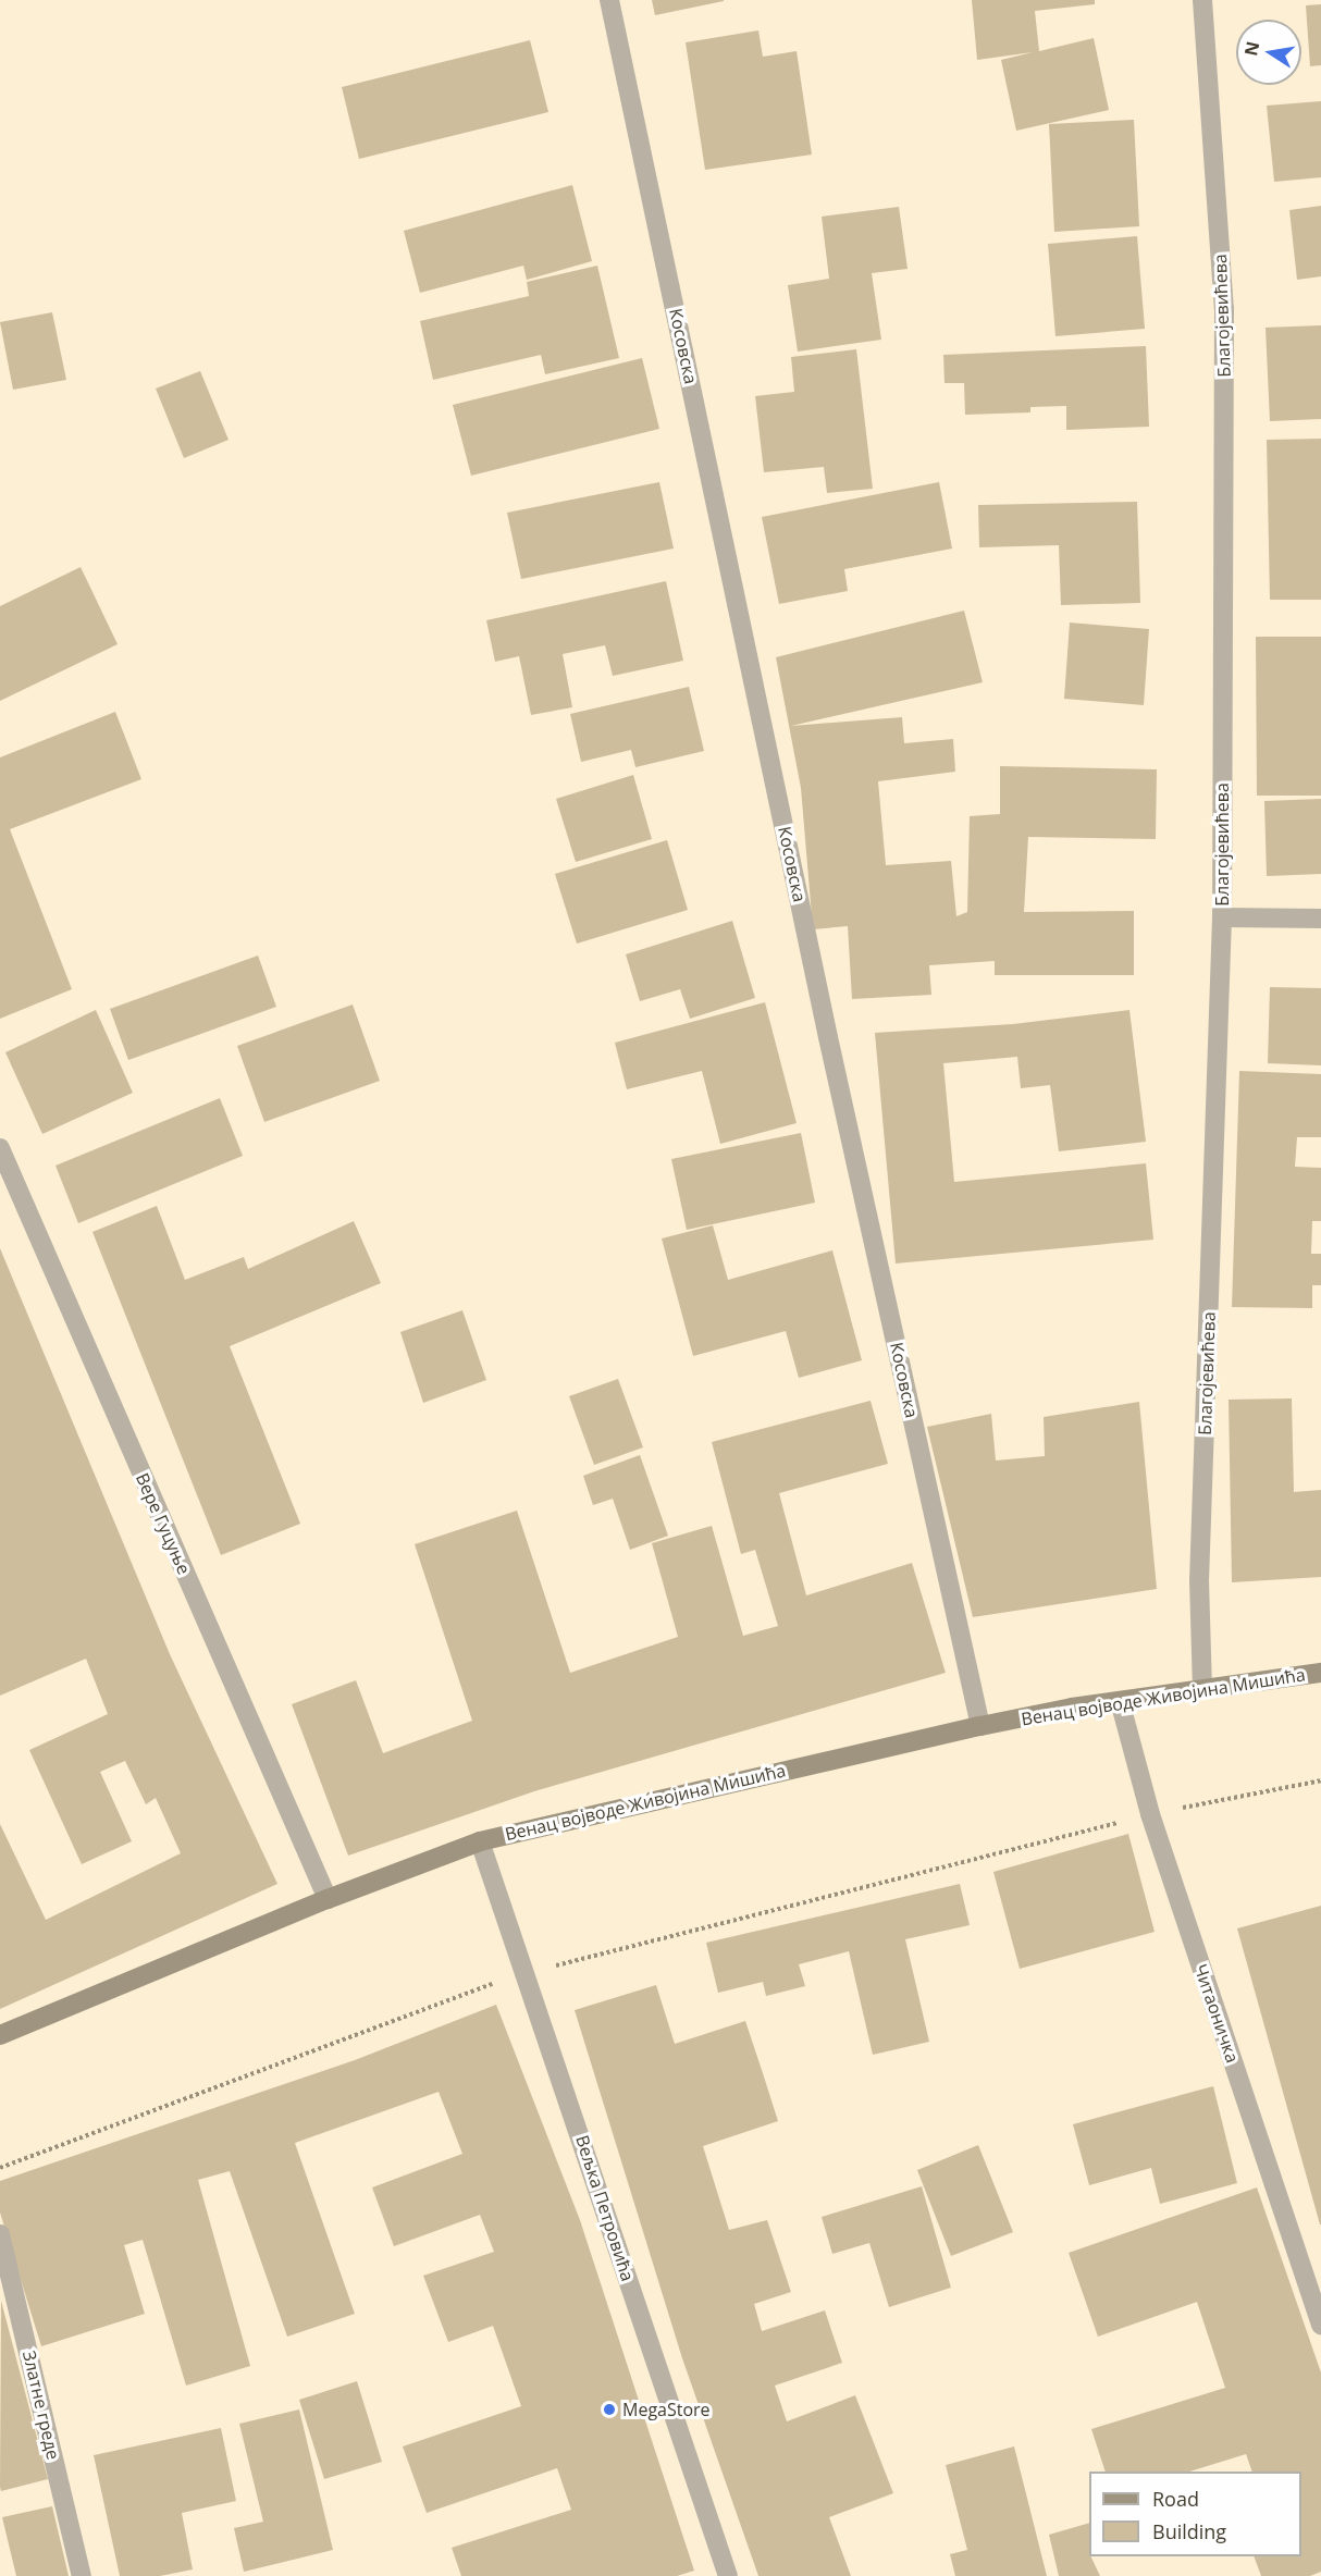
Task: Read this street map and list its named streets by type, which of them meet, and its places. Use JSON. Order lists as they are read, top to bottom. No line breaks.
{"streets":{"main road":["Венац војводе Живојина Мишића"],"street":["Благојевићева","Косовска","Вере Гуцуње","Читаоничка","Вељка Петровића","Златне греде"]},"crossings":[["Благојевићева","Венац војводе Живојина Мишића"],["Косовска","Венац војводе Живојина Мишића"],["Вере Гуцуње","Венац војводе Живојина Мишића"],["Венац војводе Живојина Мишића","Читаоничка"],["Венац војводе Живојина Мишића","Вељка Петровића"]],"places":["MegaStore"],"legend":["Road","Building"],"north":"left"}
